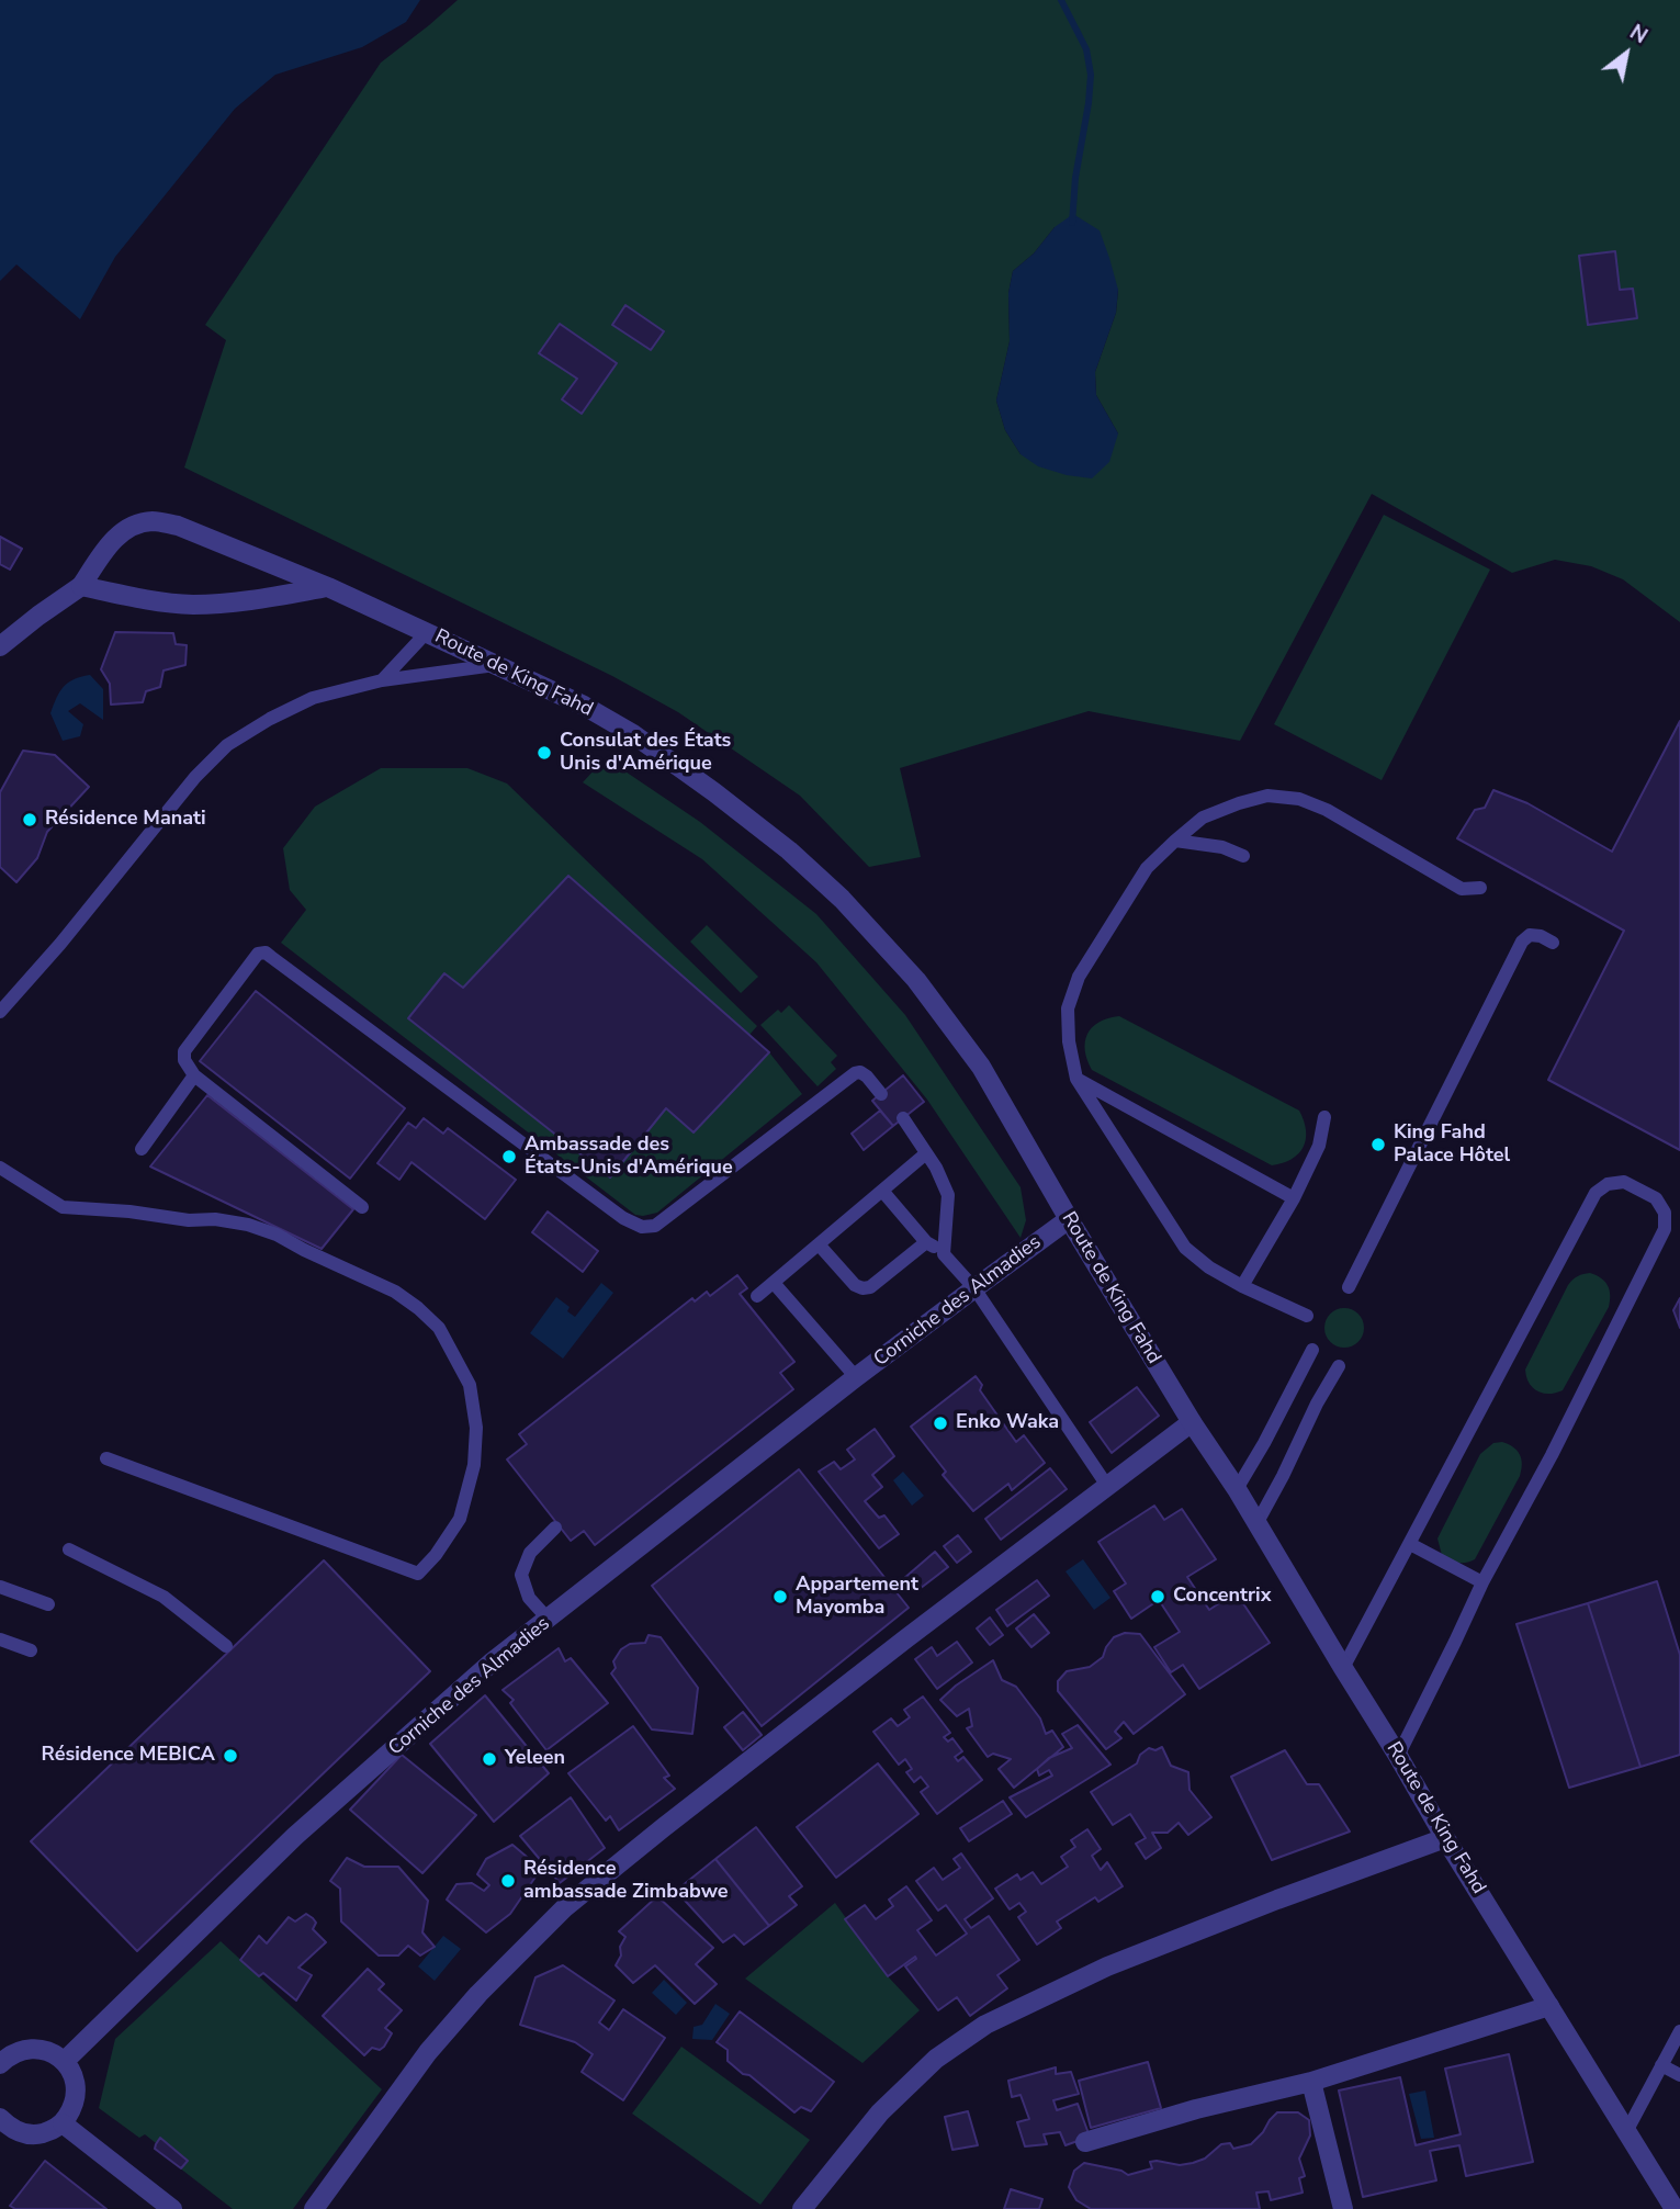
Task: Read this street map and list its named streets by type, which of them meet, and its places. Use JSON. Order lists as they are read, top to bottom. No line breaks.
{"streets":{"street":["Route de King Fahd","Corniche des Almadies"]},"crossings":[["Route de King Fahd","Corniche des Almadies"]],"places":["Consulat des États Unis d'Amérique","Résidence Manati","King Fahd Palace Hôtel","Ambassade des États-Unis d'Amérique","Enko Waka","Appartement Mayomba","Concentrix","Résidence MEBICA","Yeleen","Résidence ambassade Zimbabwe"],"north":"top right"}
